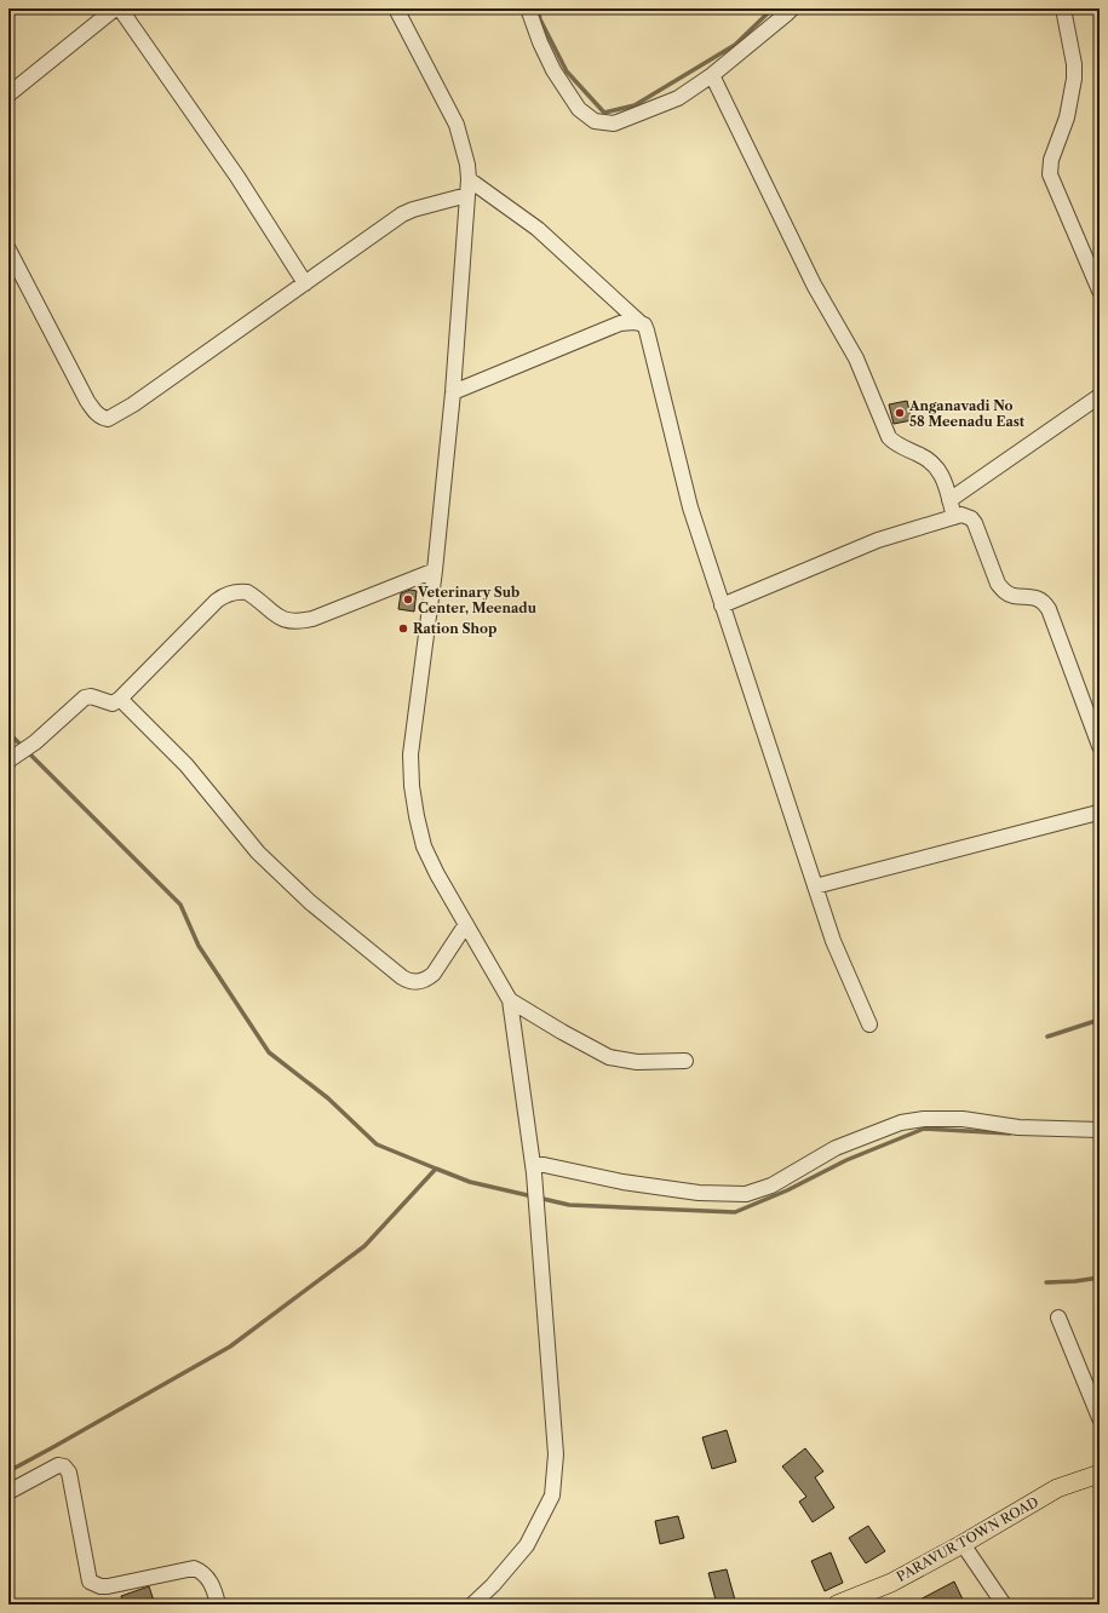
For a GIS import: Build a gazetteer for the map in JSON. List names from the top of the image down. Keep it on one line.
{"streets":{"main road":["PARAVUR TOWN ROAD"]},"places":["Anganavadi No 58 Meenadu East","Veterinary Sub Center, Meenadu","Ration Shop"]}
